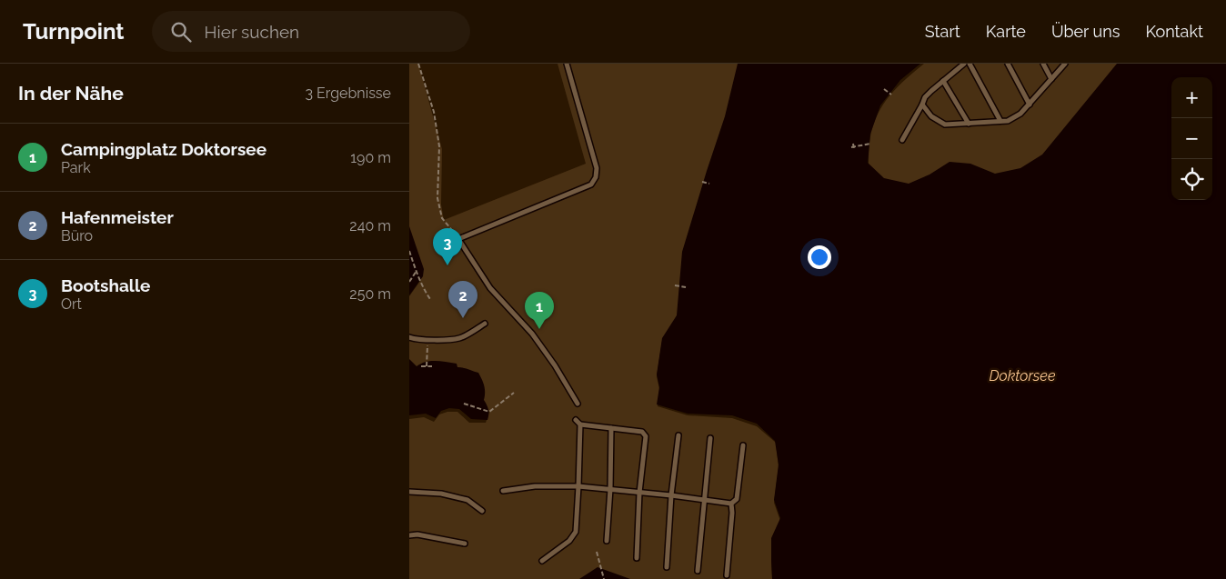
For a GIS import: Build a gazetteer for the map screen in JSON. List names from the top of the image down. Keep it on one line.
{"water":["Doktorsee"],"page":{"header":"Turnpoint","search":"Hier suchen","nav":["Start","Karte","Über uns","Kontakt"],"heading":["In der Nähe","3 Ergebnisse"],"map_buttons":["+","−"],"list":[{"mark":"1","name":"Campingplatz Doktorsee","note":"Park","value":"190 m"},{"mark":"2","name":"Hafenmeister","note":"Büro","value":"240 m"},{"mark":"3","name":"Bootshalle","note":"Ort","value":"250 m"}],"pins":["3","2","1"]}}
